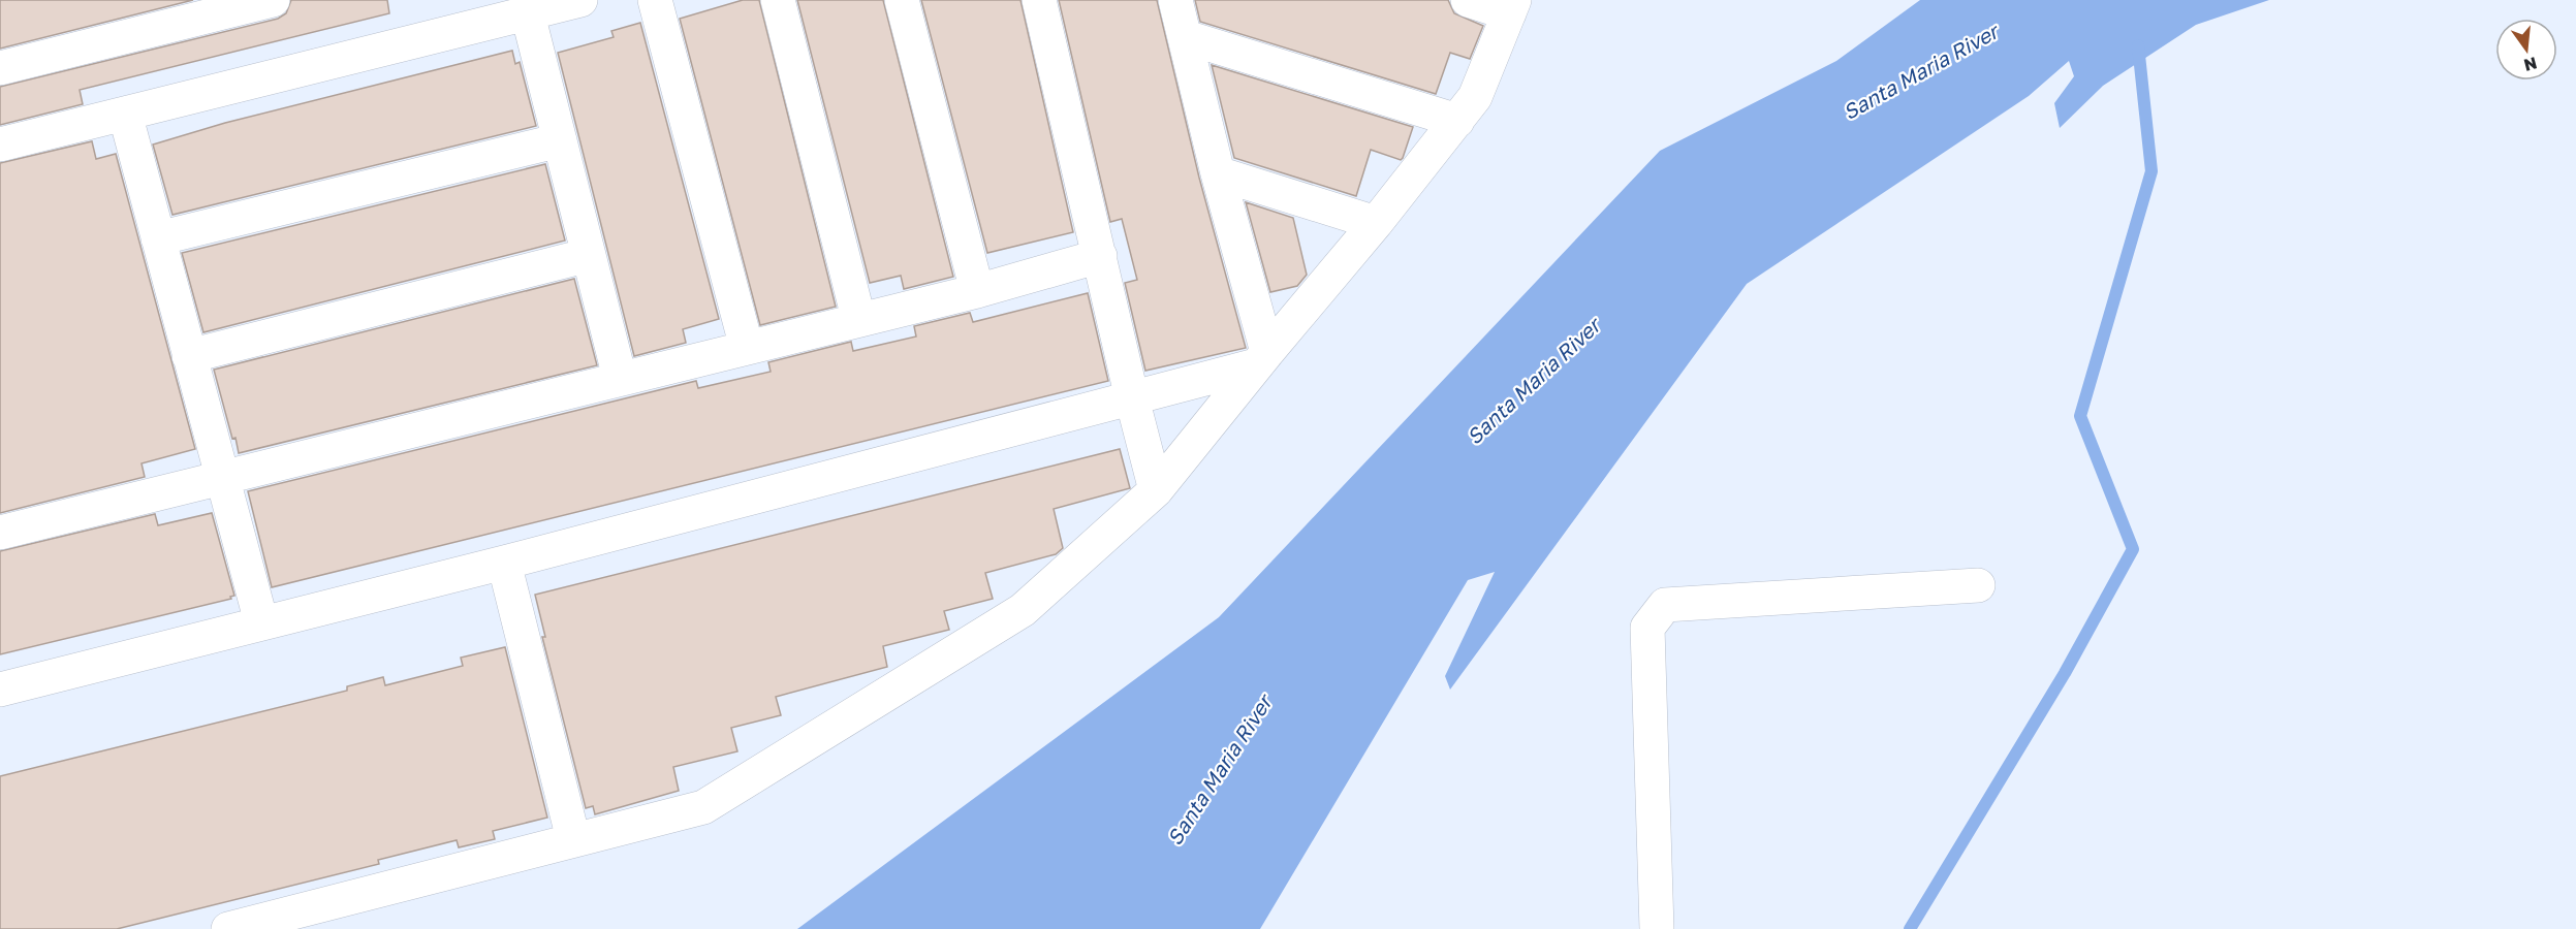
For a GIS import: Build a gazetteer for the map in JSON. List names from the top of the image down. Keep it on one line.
{"water":["Santa Maria River"],"north":"bottom"}
